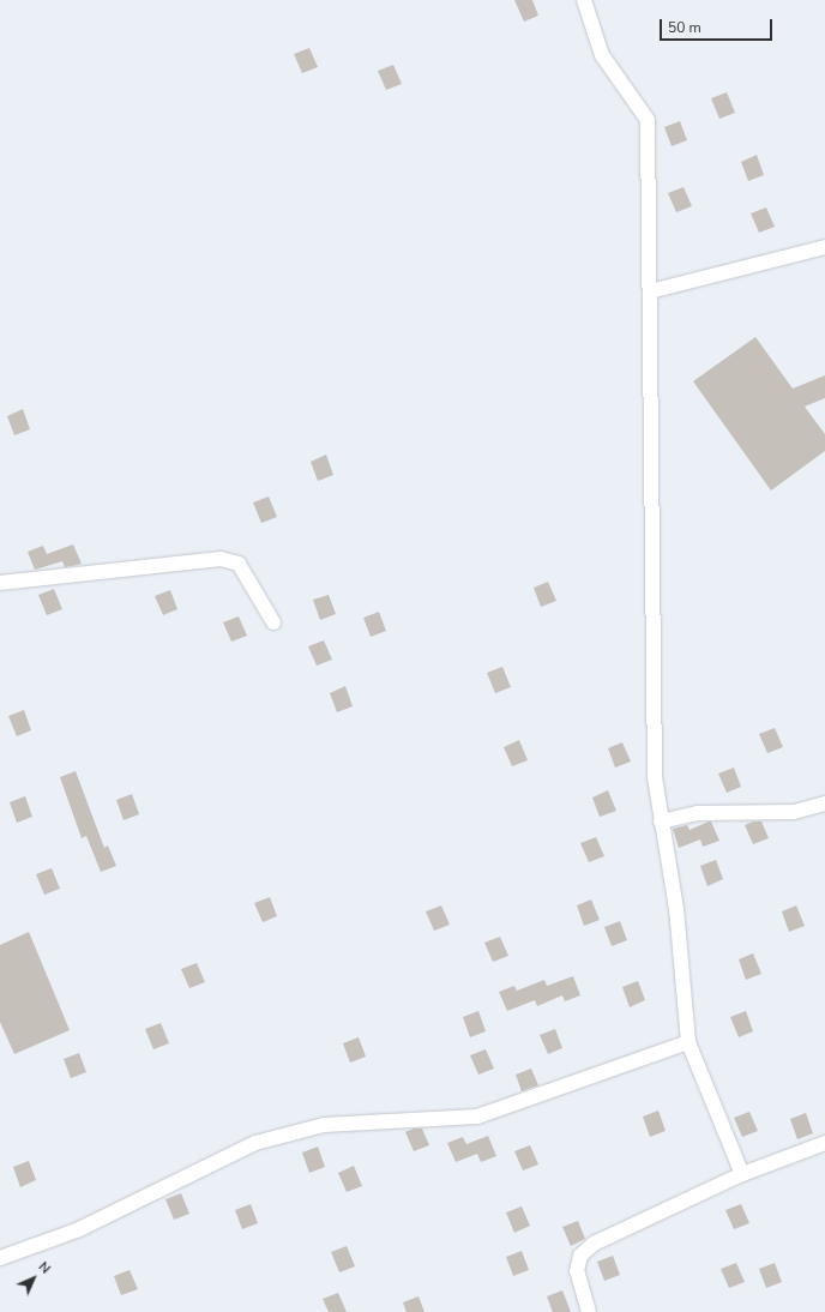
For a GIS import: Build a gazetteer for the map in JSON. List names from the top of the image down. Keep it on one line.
{"scale_bar":"50 m","north":"top right"}
